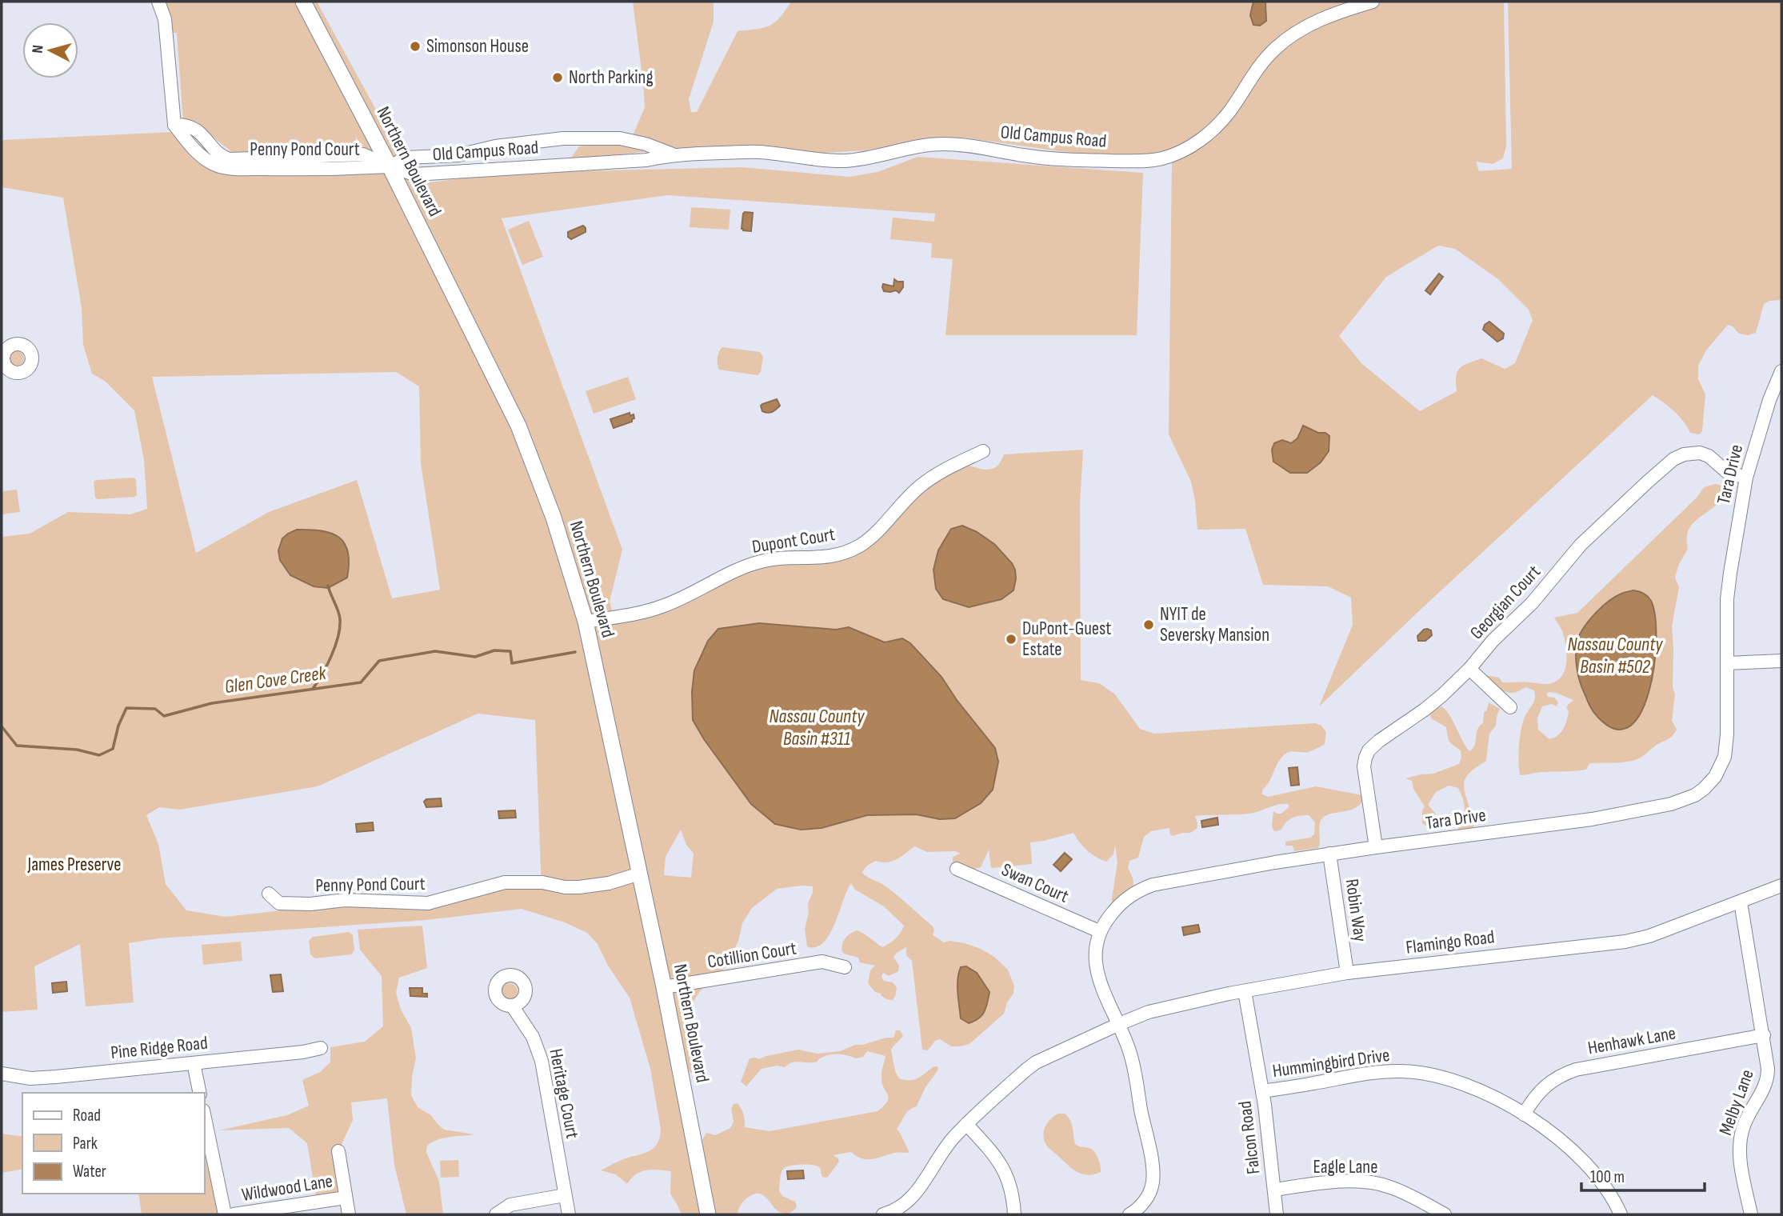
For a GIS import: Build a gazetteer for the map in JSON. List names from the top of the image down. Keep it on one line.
{"streets":{"main road":["Northern Boulevard"],"street":["Old Campus Road","Penny Pond Court","Tara Drive","Dupont Court","Georgian Court","Swan Court","Robin Way","Flamingo Road","Cotillion Court","Henhawk Lane","Pine Ridge Road","Hummingbird Drive","Heritage Court","Melby Lane","Falcon Road","Eagle Lane","Wildwood Lane"]},"crossings":[["Old Campus Road","Penny Pond Court"],["Old Campus Road","Northern Boulevard"],["Penny Pond Court","Northern Boulevard"],["Northern Boulevard","Dupont Court"],["Northern Boulevard","Cotillion Court"],["Tara Drive","Georgian Court"],["Tara Drive","Swan Court"],["Tara Drive","Robin Way"],["Tara Drive","Flamingo Road"],["Robin Way","Flamingo Road"],["Flamingo Road","Melby Lane"],["Flamingo Road","Falcon Road"],["Henhawk Lane","Hummingbird Drive"],["Henhawk Lane","Melby Lane"],["Hummingbird Drive","Falcon Road"],["Falcon Road","Eagle Lane"]],"water":["Nassau County Basin #502","Glen Cove Creek","Nassau County Basin #311"],"parks":["James Preserve"],"places":["Simonson House","North Parking","NYIT de Seversky Mansion","DuPont-Guest Estate"],"legend":["Road","Park","Water"],"scale_bar":"100 m","north":"left"}
